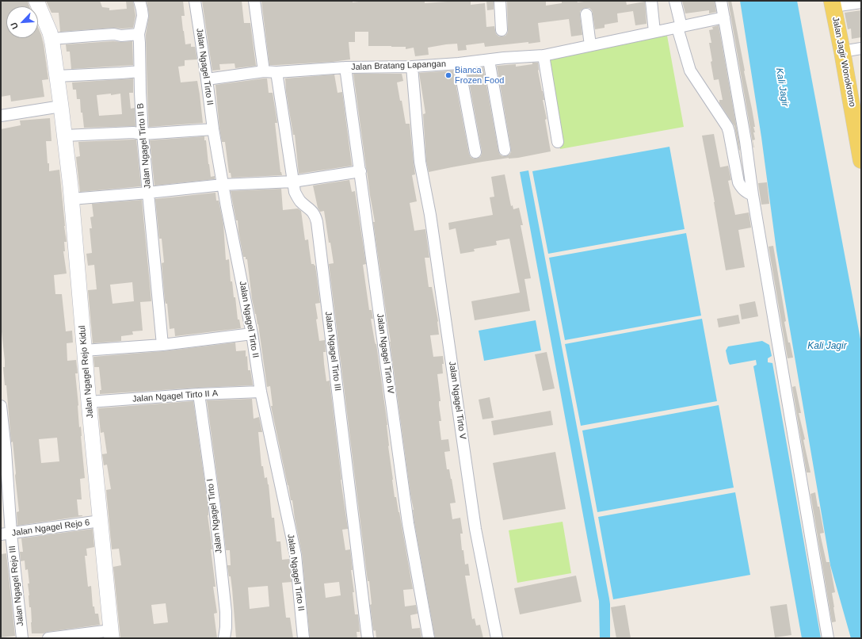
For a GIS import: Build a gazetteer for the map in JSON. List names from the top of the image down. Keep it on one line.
{"streets":{"main road":["Jalan Jagir Wonokromo","Jalan Ngagel Rejo Kidul"],"street":["Jalan Bratang Lapangan","Jalan Ngagel Tirto II","Jalan Ngagel Tirto II B","Jalan Ngagel Tirto III","Jalan Ngagel Tirto IV","Jalan Ngagel Tirto II A","Jalan Ngagel Tirto V","Jalan Ngagel Tirto I","Jalan Ngagel Rejo 6","Jalan Ngagel Rejo III"]},"crossings":[["Jalan Bratang Lapangan","Jalan Ngagel Tirto II"],["Jalan Bratang Lapangan","Jalan Ngagel Tirto III"],["Jalan Bratang Lapangan","Jalan Ngagel Tirto IV"],["Jalan Bratang Lapangan","Jalan Ngagel Tirto V"],["Jalan Ngagel Tirto II","Jalan Ngagel Tirto II A"],["Jalan Ngagel Rejo Kidul","Jalan Ngagel Tirto II A"],["Jalan Ngagel Rejo Kidul","Jalan Ngagel Rejo 6"],["Jalan Ngagel Tirto II A","Jalan Ngagel Tirto I"],["Jalan Ngagel Rejo 6","Jalan Ngagel Rejo III"]],"water":["Kali Jagir"],"places":["Bianca Frozen Food"],"north":"bottom left"}
